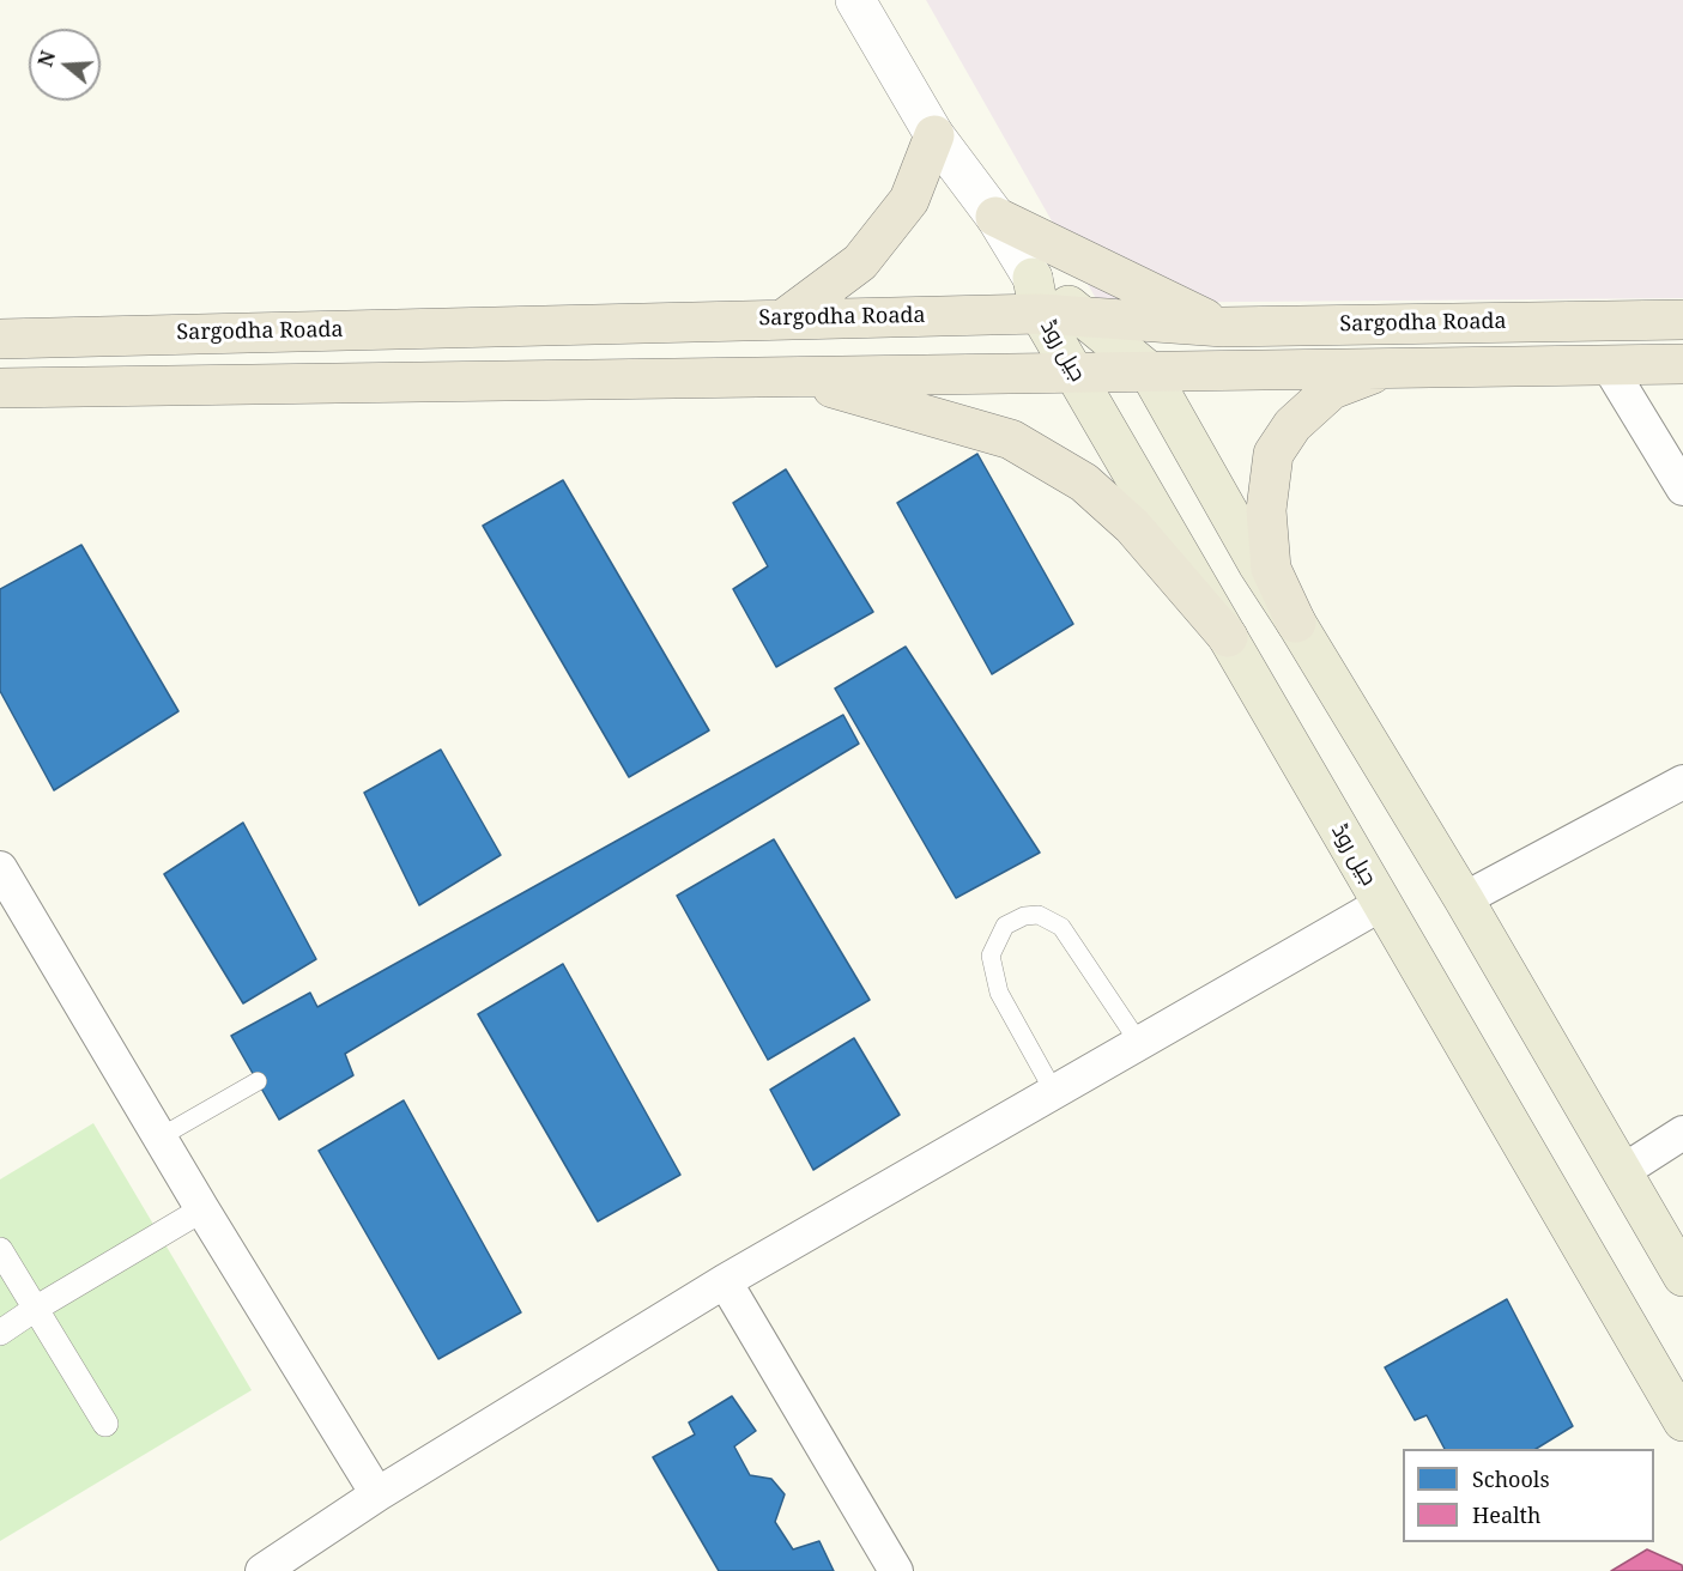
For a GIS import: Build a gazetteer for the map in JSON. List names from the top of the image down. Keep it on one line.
{"streets":{"highway":["Sargodha Roada"],"main road":["جیل روڈ"]},"crossings":[["Sargodha Roada","جیل روڈ"]],"legend":["Schools","Health"],"north":"left"}
